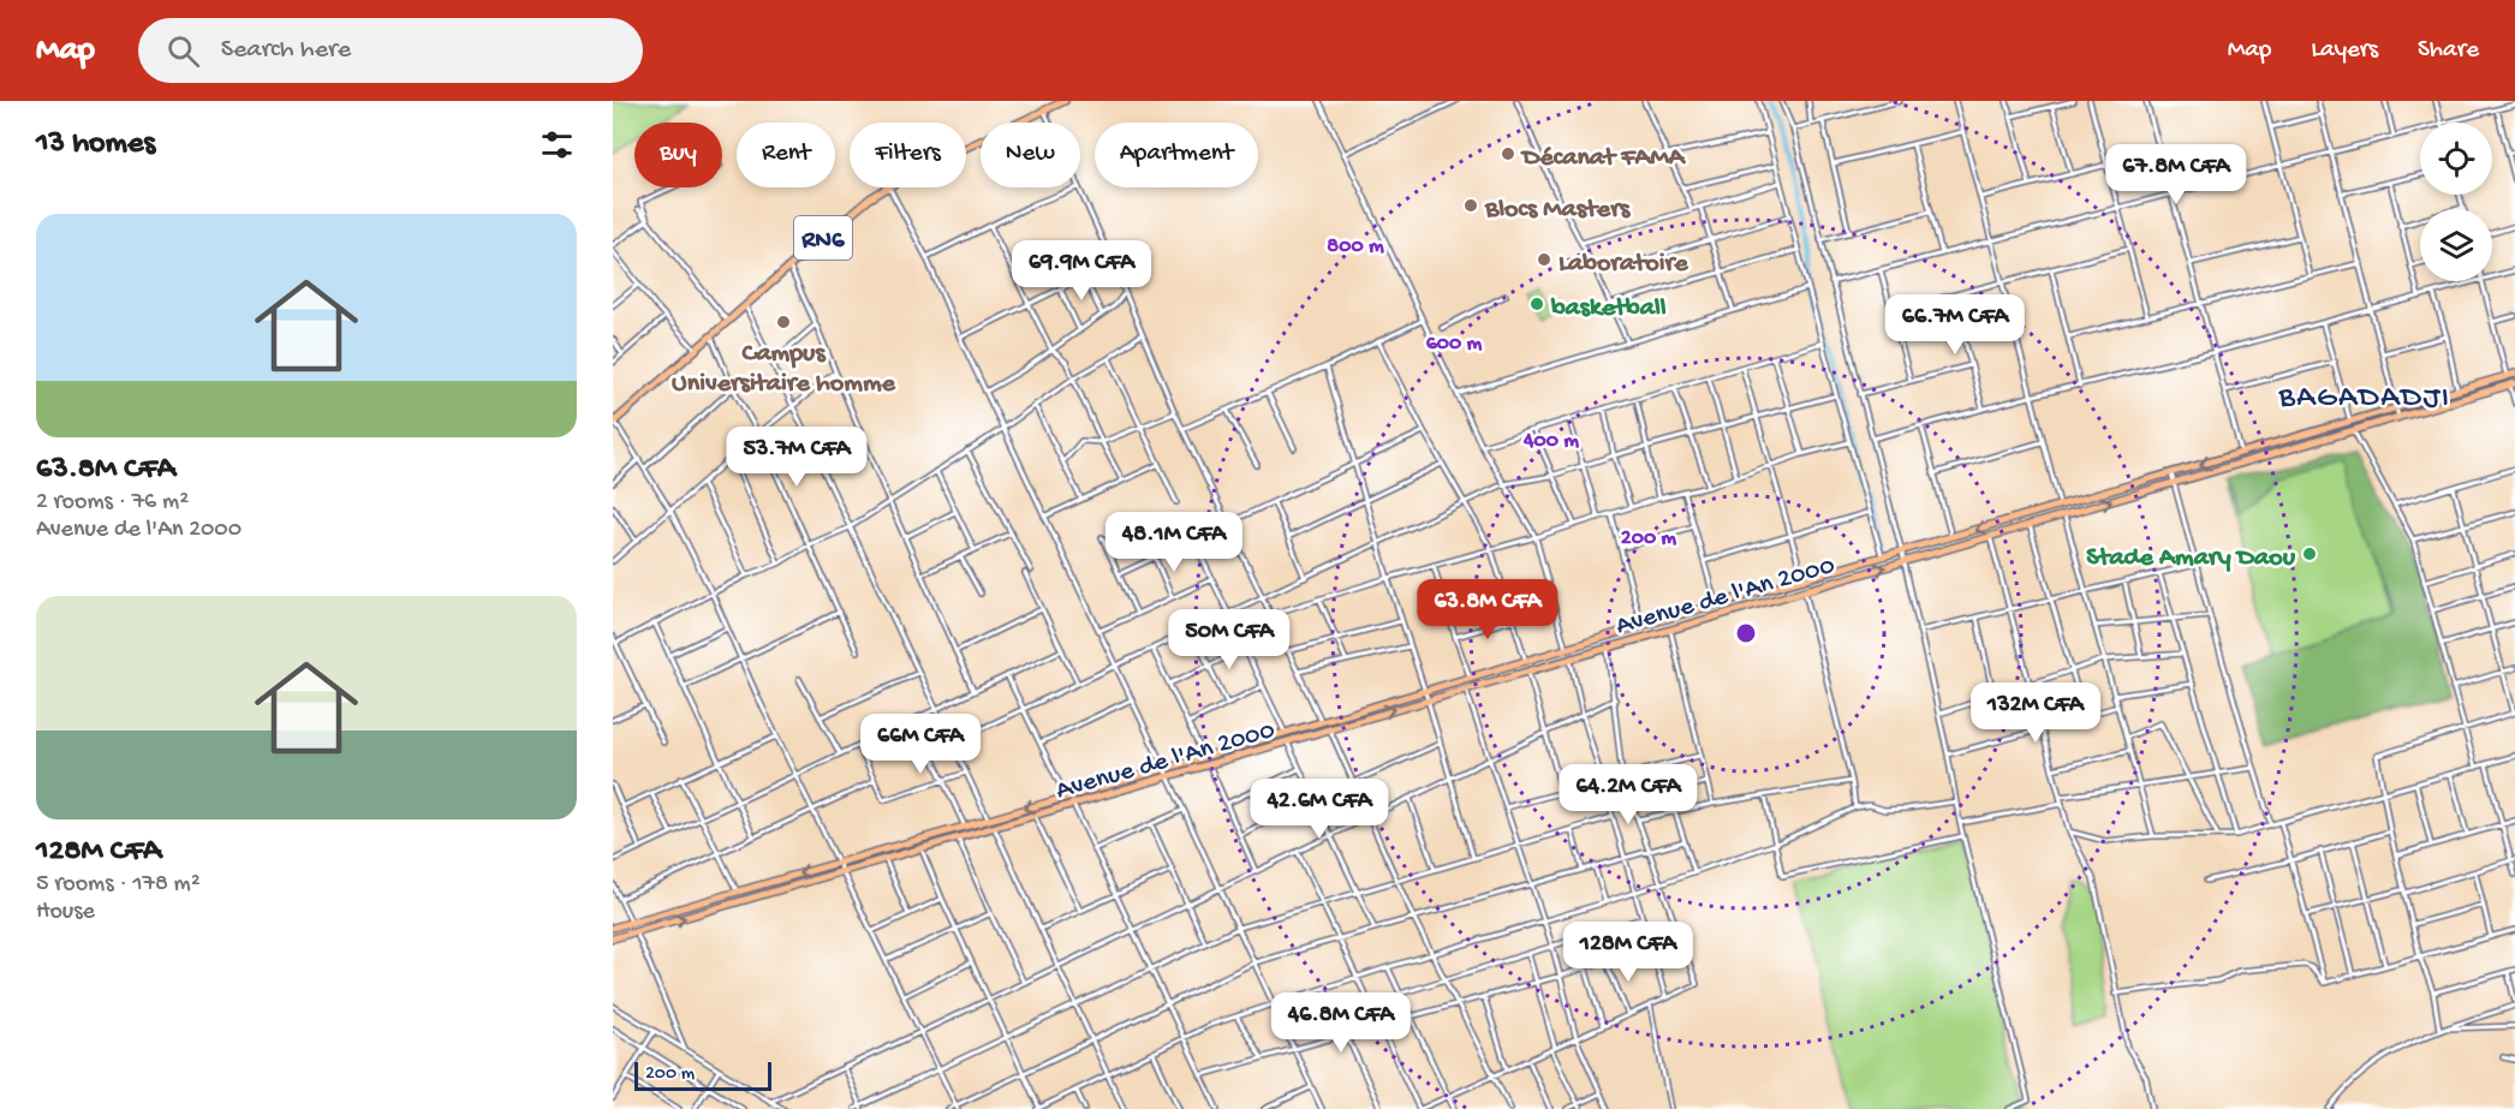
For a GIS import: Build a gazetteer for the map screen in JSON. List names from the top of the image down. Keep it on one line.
{"streets":{"main road":["RN6","Avenue de l'An 2000"]},"districts":["BAGADADJI"],"places":["Décanat FAMA","Blocs Masters","Laboratoire","basketball","Campus Universitaire homme","Stade Amary Daou"],"scale_bar":"200 m","page":{"header":"Map","search":"Search here","nav":["Map","Layers","Share"],"heading":"13 homes","chip":["Buy","Rent","Filters","New","Apartment"],"price":["67.8M CFA","69.9M CFA","66.7M CFA","53.7M CFA","48.1M CFA","63.8M CFA","50M CFA","132M CFA","66M CFA","64.2M CFA","42.6M CFA","128M CFA","46.8M CFA"],"list":[{"name":"63.8M CFA","note":"2 rooms · 76 m² · Avenue de l'An 2000"},{"name":"128M CFA","note":"5 rooms · 178 m² · House"}],"scale":"200 m"},"rings":["800 m","600 m","400 m","200 m"]}
